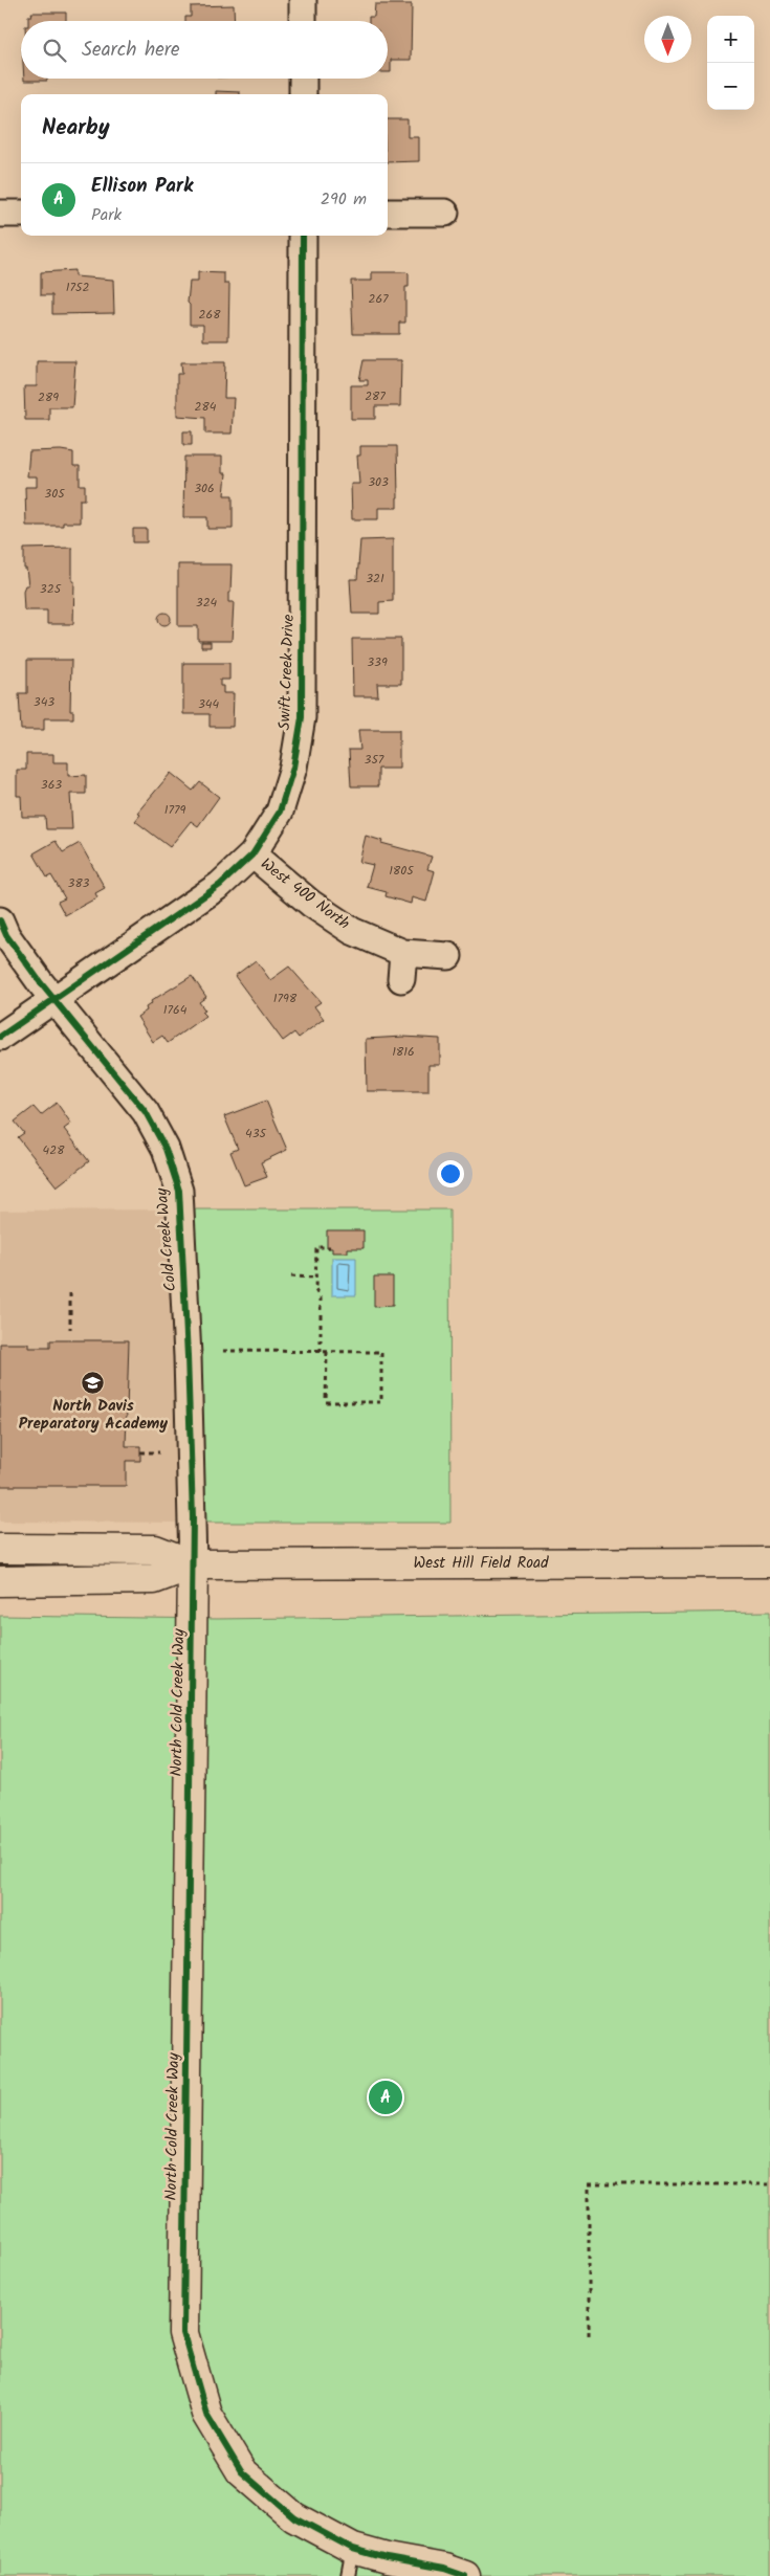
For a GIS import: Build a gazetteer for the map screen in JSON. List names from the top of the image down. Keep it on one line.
{"streets":{"street":["Swift Creek Drive","West 400 North","Cold Creek Way","West Hill Field Road","North Cold Creek Way"]},"crossings":[["Swift Creek Drive","West 400 North"],["Swift Creek Drive","Cold Creek Way"],["Cold Creek Way","North Cold Creek Way"],["West Hill Field Road","North Cold Creek Way"]],"places":{"school or university":["North Davis Preparatory Academy"]},"house_numbers":["1752","267","268","287","289","284","303","306","305","321","325","324","339","343","344","357","363","1779","1805","383","1798","1764","1816","435","428"],"north":"bottom","page":{"map_buttons":["+","−"],"search":"Search here","heading":"Nearby","list":[{"mark":"A","name":"Ellison Park","note":"Park","value":"290 m"}],"pins":"A"}}
